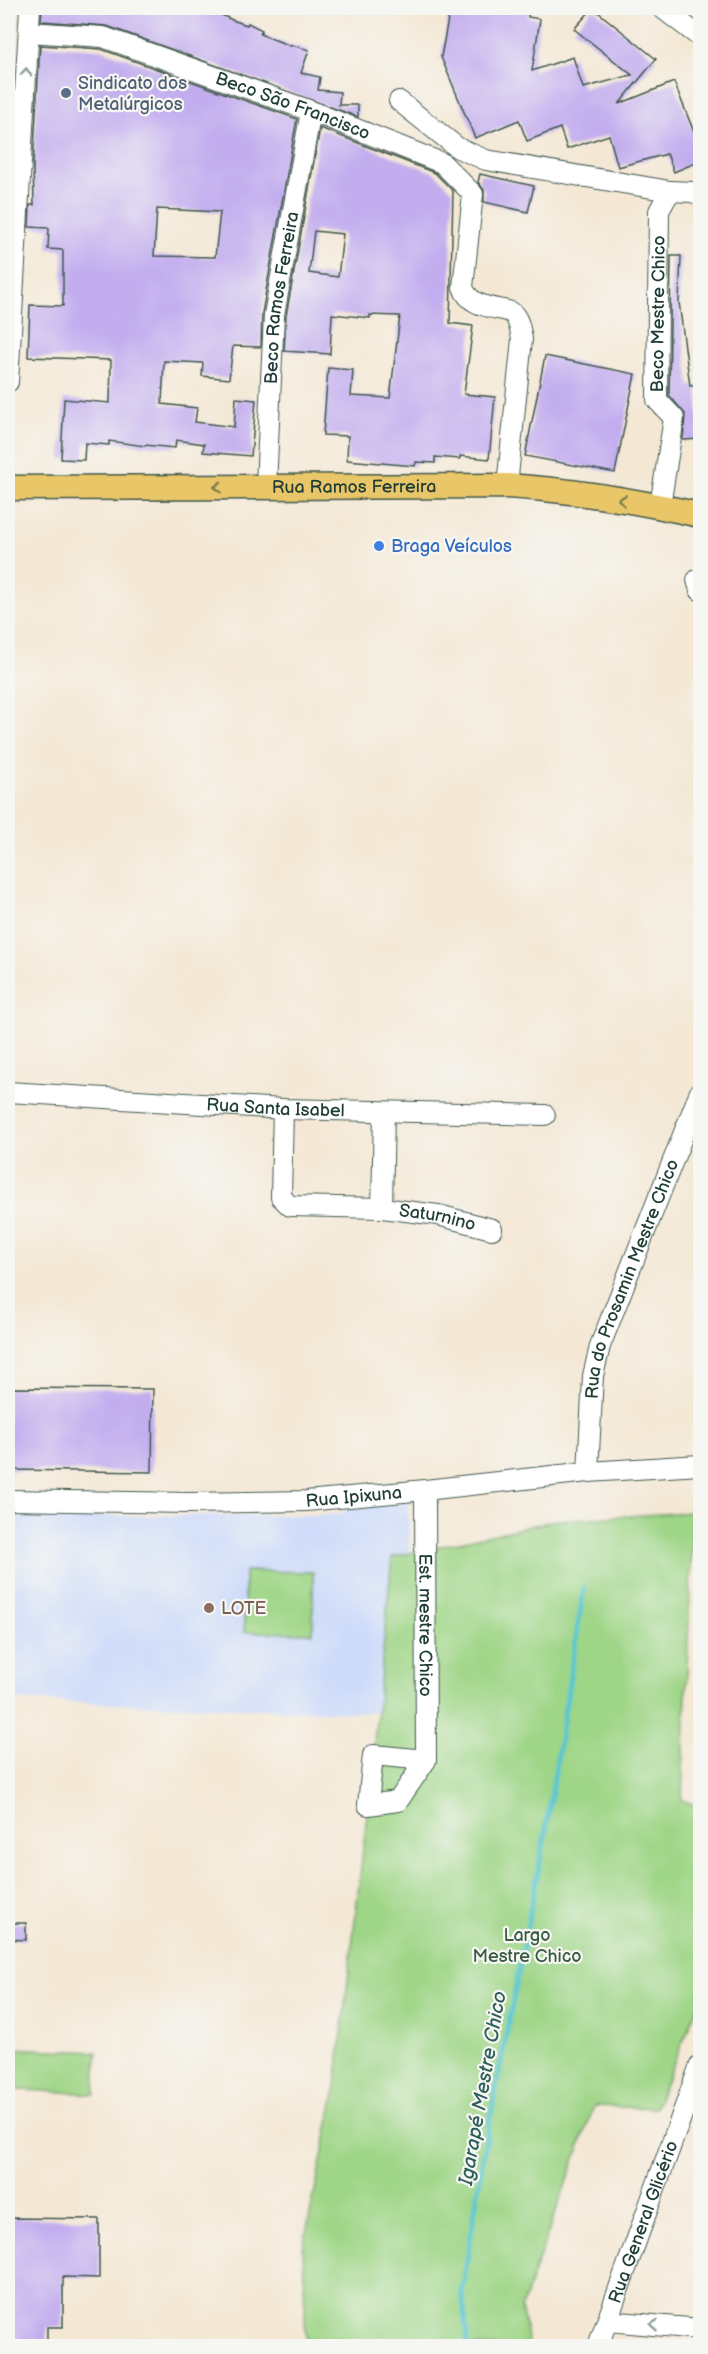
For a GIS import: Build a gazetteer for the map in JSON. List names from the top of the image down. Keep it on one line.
{"streets":{"main road":["Rua Ramos Ferreira"],"street":["Beco São Francisco","Beco Ramos Ferreira","Beco Mestre Chico","Rua Santa Isabel","Saturnino","Rua do Prosamin Mestre Chico","Rua Ipixuna","Est. mestre Chico","Rua General Glicério"]},"crossings":[["Beco São Francisco","Beco Ramos Ferreira"],["Beco São Francisco","Rua Ramos Ferreira"],["Beco Ramos Ferreira","Rua Ramos Ferreira"],["Beco Mestre Chico","Rua Ramos Ferreira"],["Rua Santa Isabel","Saturnino"],["Rua do Prosamin Mestre Chico","Rua Ipixuna"],["Rua Ipixuna","Est. mestre Chico"]],"one_way":["Rua Ramos Ferreira"],"water":["Igarapé Mestre Chico"],"parks":["Largo Mestre Chico"],"places":["Sindicato dos Metalúrgicos","Braga Veículos","LOTE"]}
